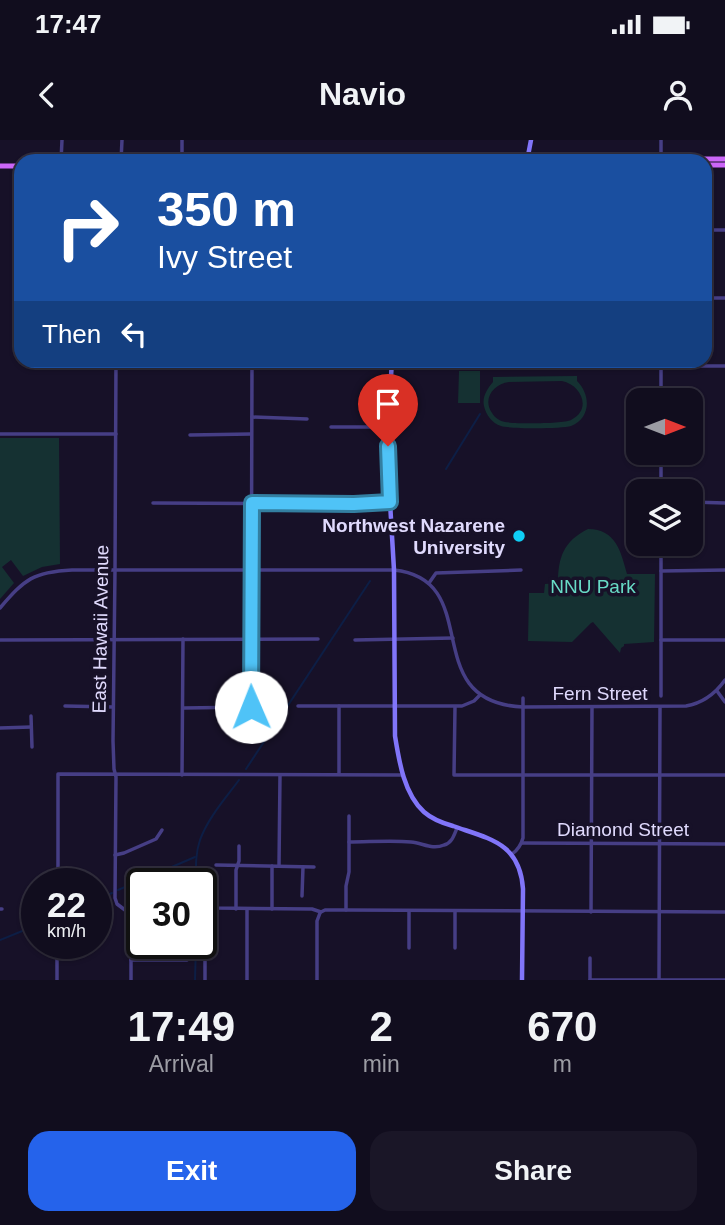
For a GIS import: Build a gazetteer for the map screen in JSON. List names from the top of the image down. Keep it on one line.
{"streets":{"street":["East Hawaii Avenue","Fern Street","Diamond Street"]},"parks":["NNU Park"],"places":["Northwest Nazarene University"],"north":"right","page":{"status":"17:47","header":"Navio","turn":["350 m","Ivy Street"],"then":"Then","speed":"22 km/h","limit":"30","eta":["17:49","Arrival","2","min","670","m"],"buttons":["Exit","Share"]}}
